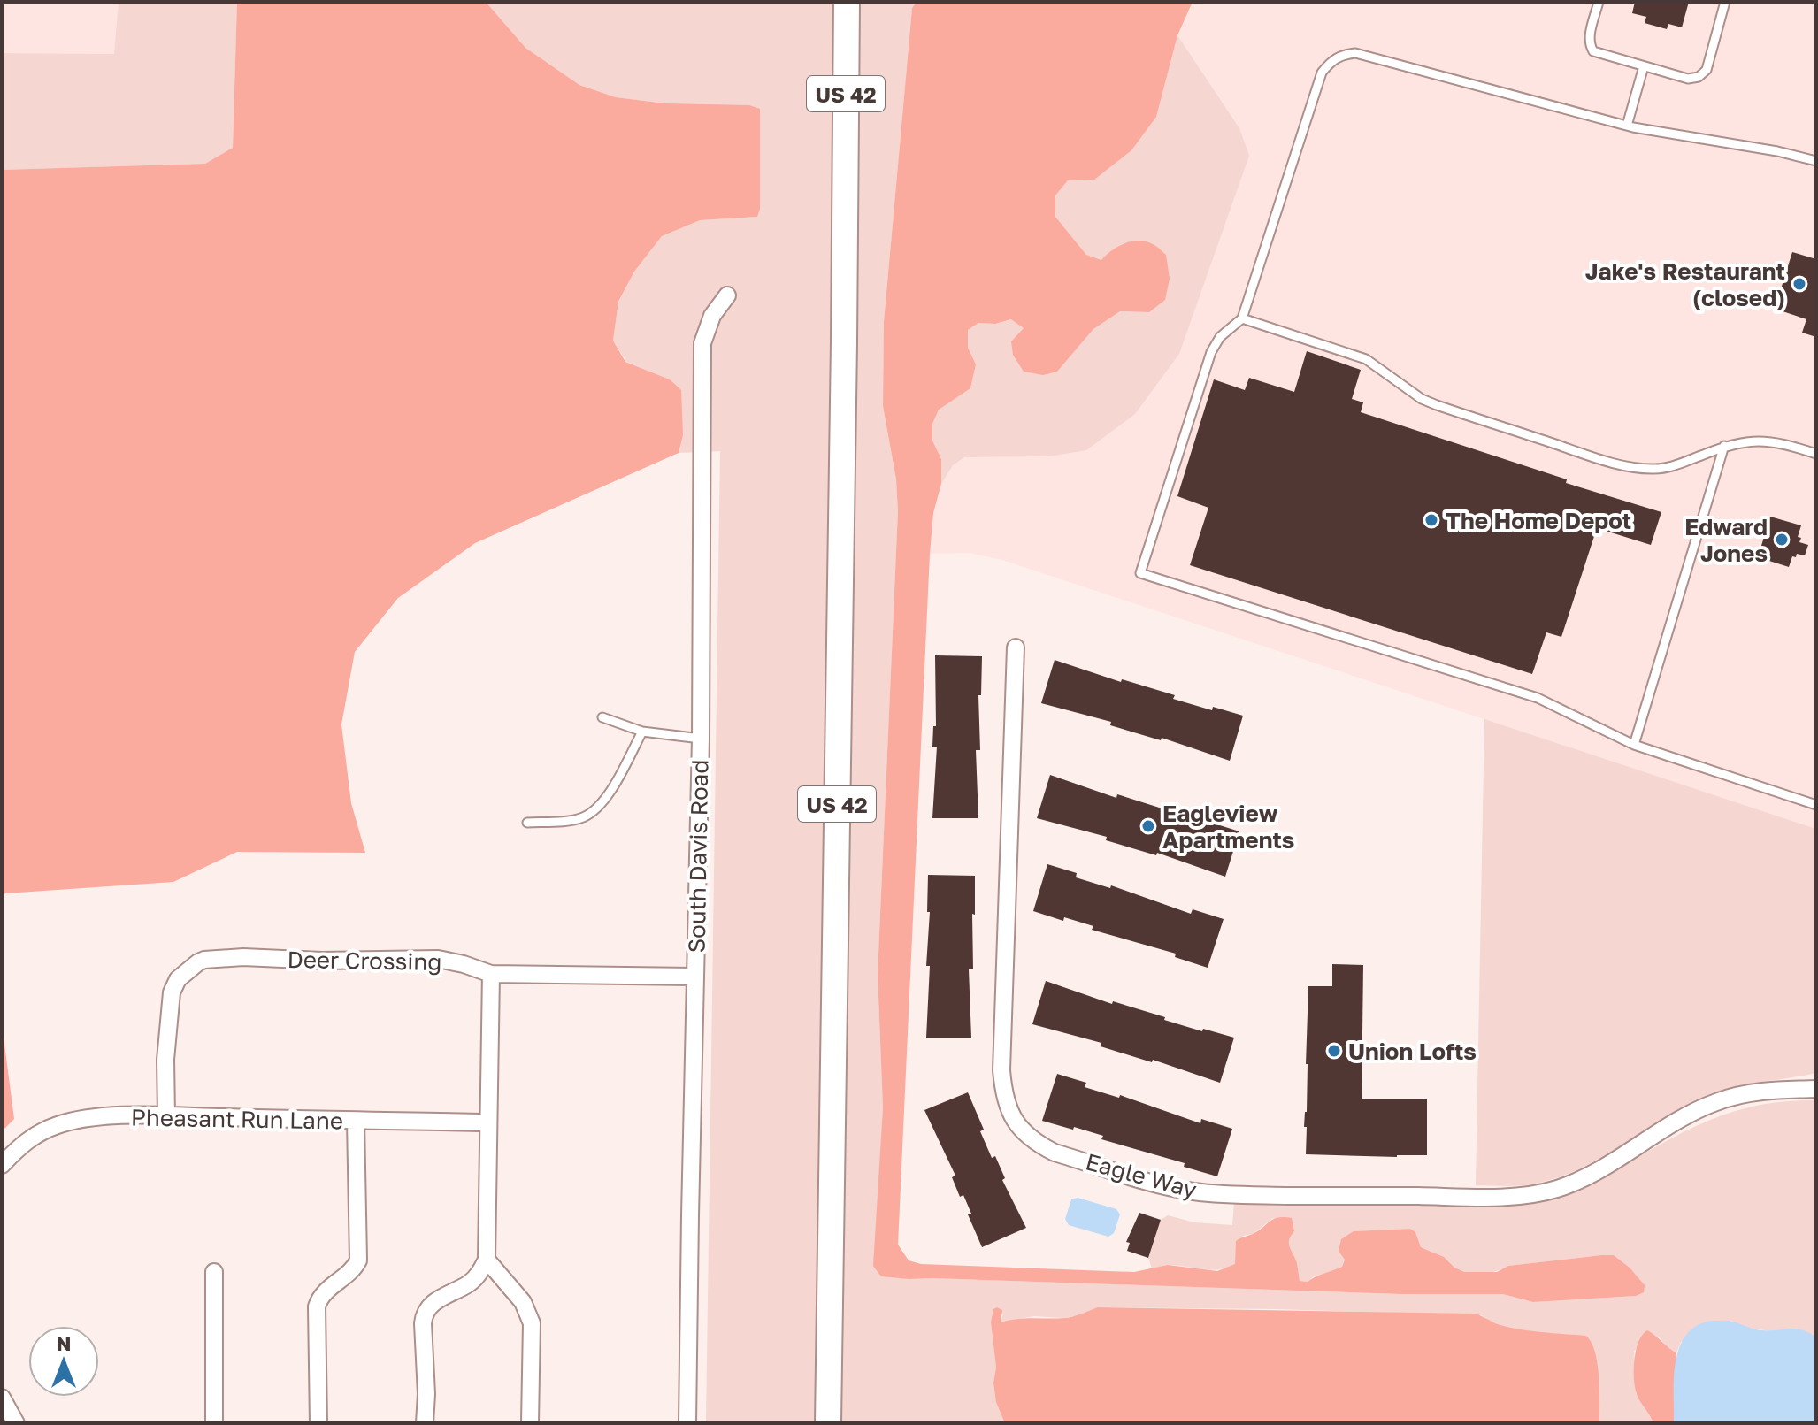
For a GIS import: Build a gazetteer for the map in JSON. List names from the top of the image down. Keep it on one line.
{"streets":{"main road":["US 42"],"street":["South Davis Road","Deer Crossing","Pheasant Run Lane","Eagle Way"]},"crossings":[["South Davis Road","Deer Crossing"],["Deer Crossing","Pheasant Run Lane"]],"places":["Jake's Restaurant (closed)","The Home Depot","Edward Jones","Eagleview Apartments","Union Lofts"],"north":"top"}
